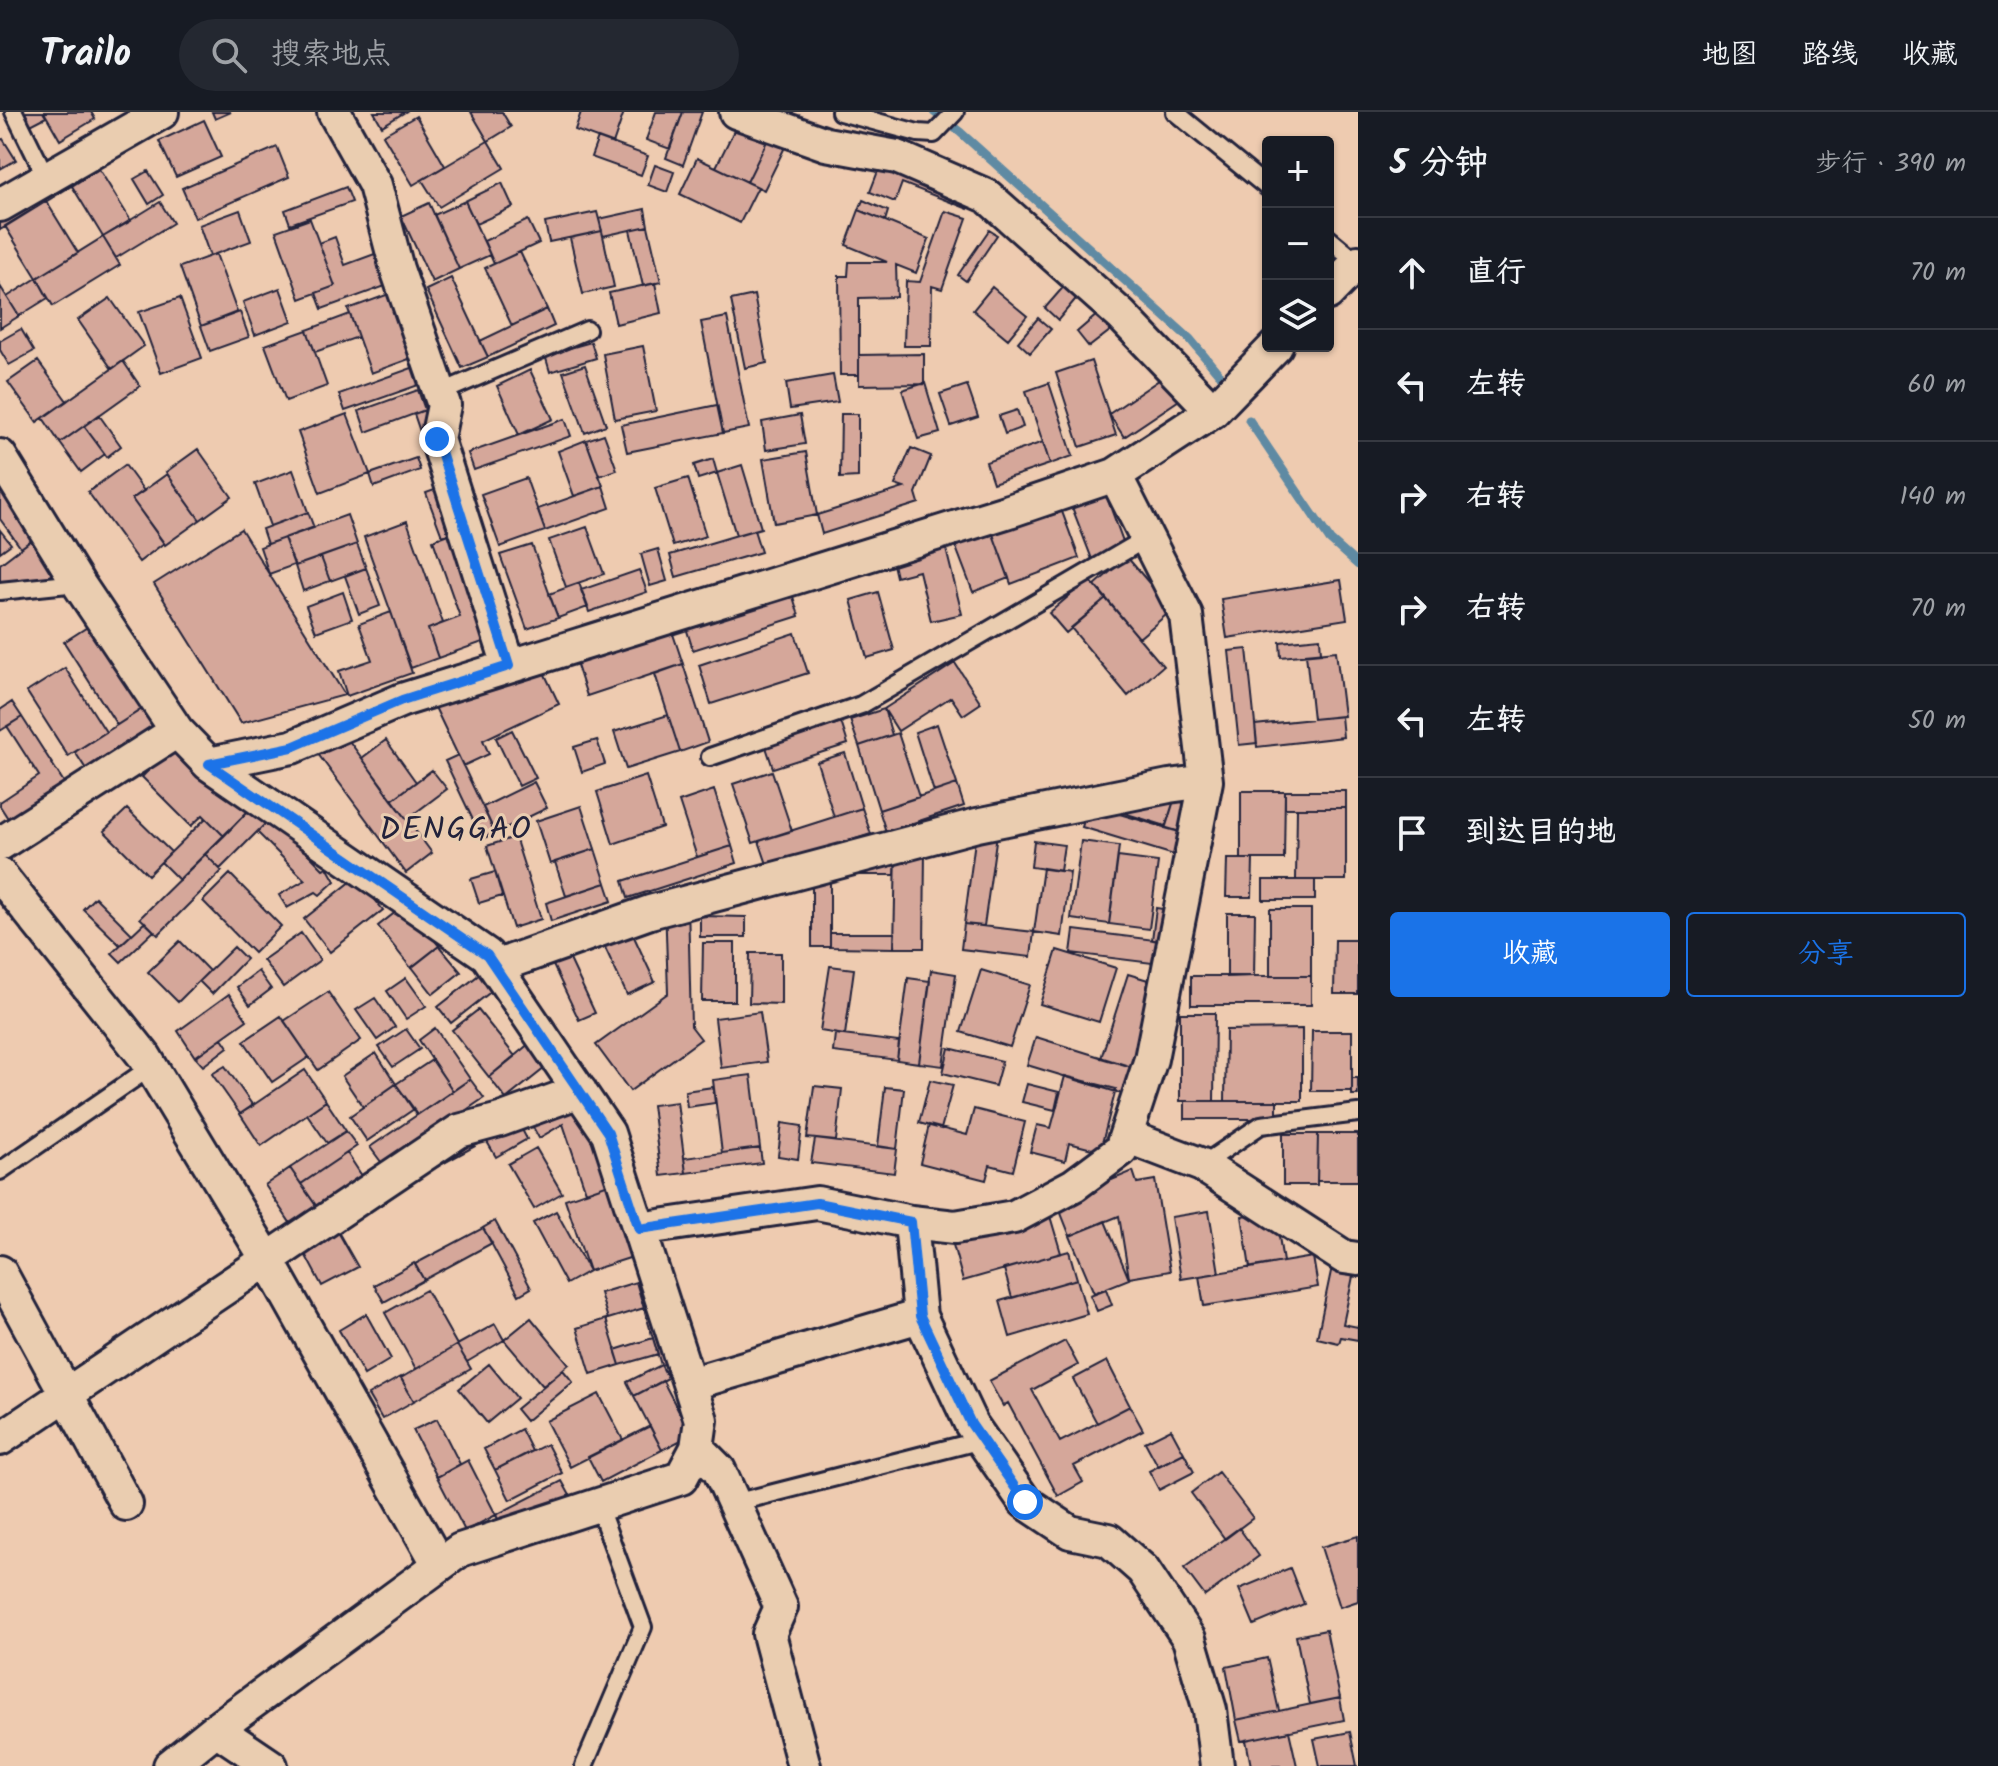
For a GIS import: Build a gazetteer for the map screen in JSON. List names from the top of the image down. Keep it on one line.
{"districts":["DENGGAO"],"page":{"header":"Trailo","search":"搜索地点","nav":["地图","路线","收藏"],"heading":["5 分钟","步行 · 390 m"],"map_buttons":["+","−"],"list":[["直行","70 m"],["左转","60 m"],["右转","140 m"],["右转","70 m"],["左转","50 m"],"到达目的地"],"buttons":["收藏","分享"]}}
